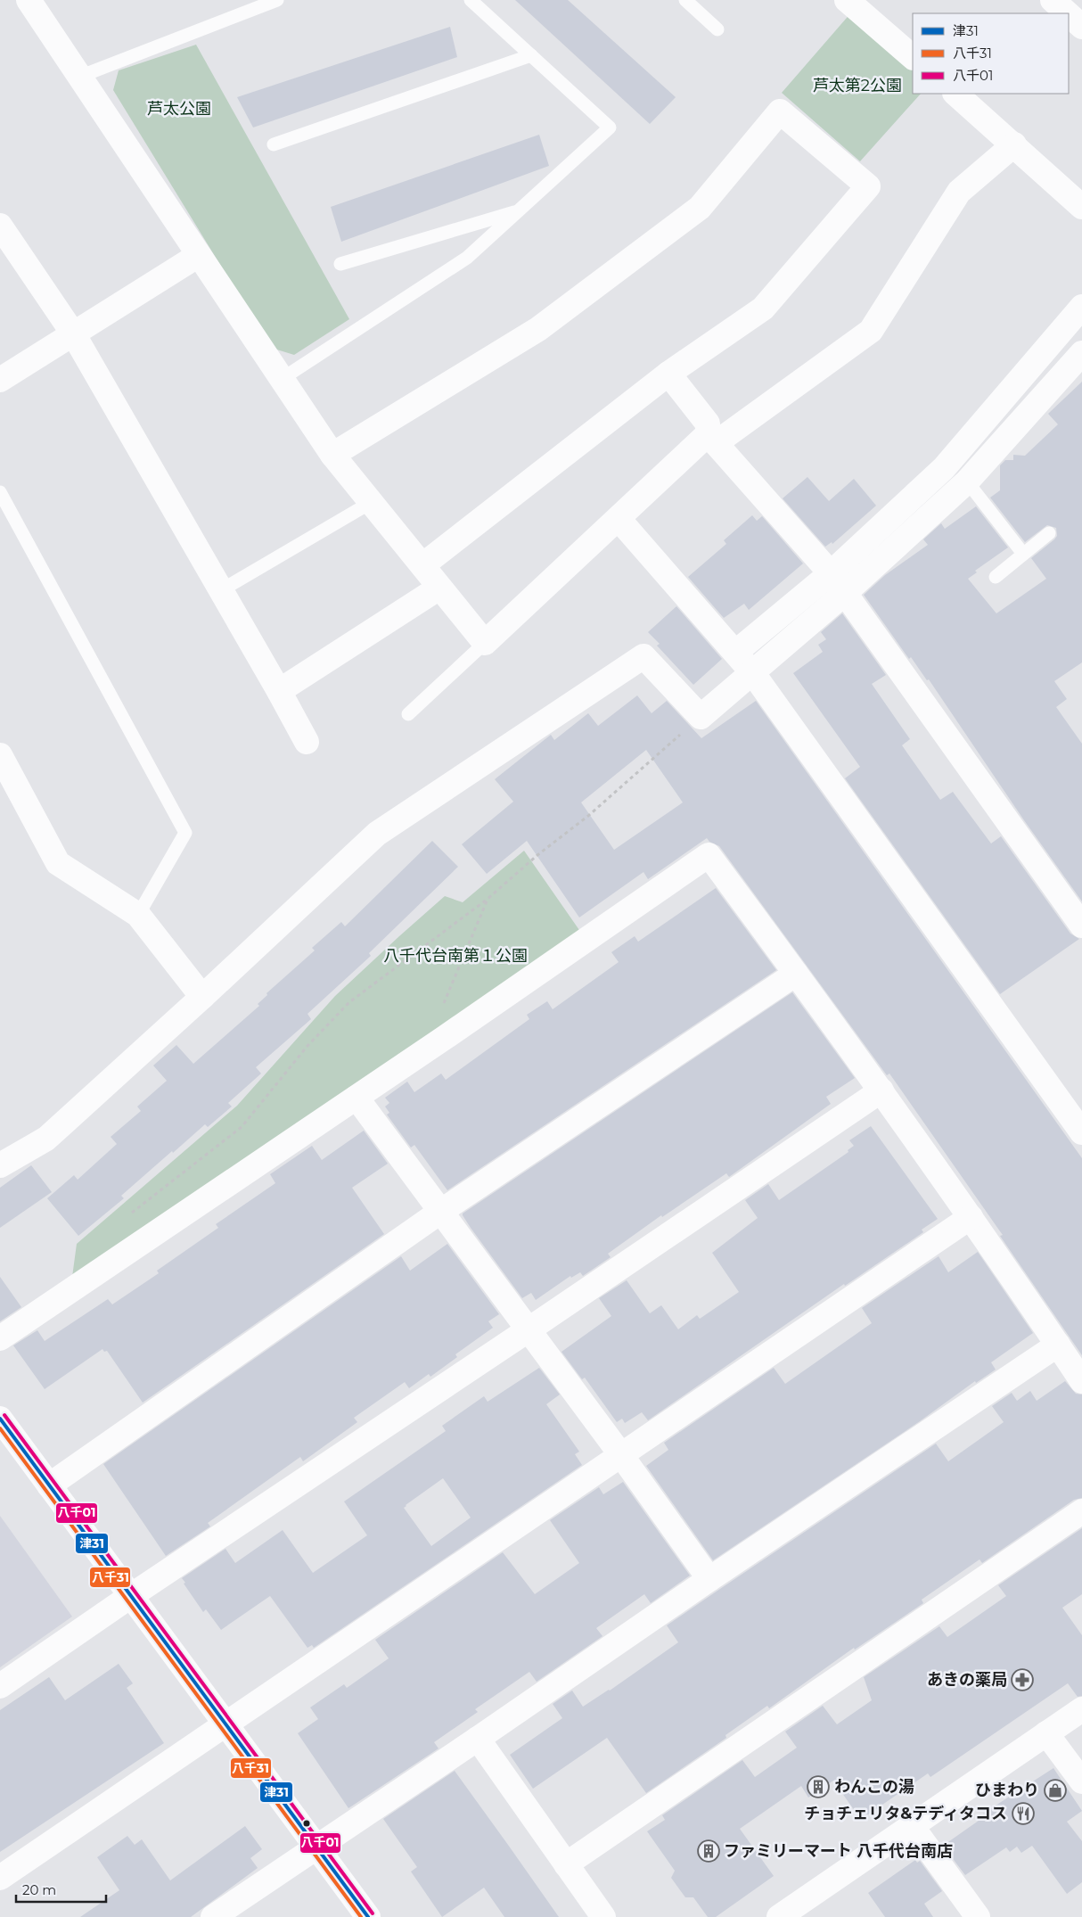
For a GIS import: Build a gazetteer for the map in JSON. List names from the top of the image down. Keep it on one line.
{"parks":["芦太第2公園","芦太公園","八千代台南第１公園"],"places":{"pharmacy":["あきの薬局"],"building":["わんこの湯","ファミリーマート 八千代台南店"],"shop":["ひまわり"],"restaurant":["チョチェリタ&テディタコス"]},"lines":["transit line 八千01","transit line 津31","transit line 八千31"],"legend":["津31","八千31","八千01"],"scale_bar":"20 m"}
